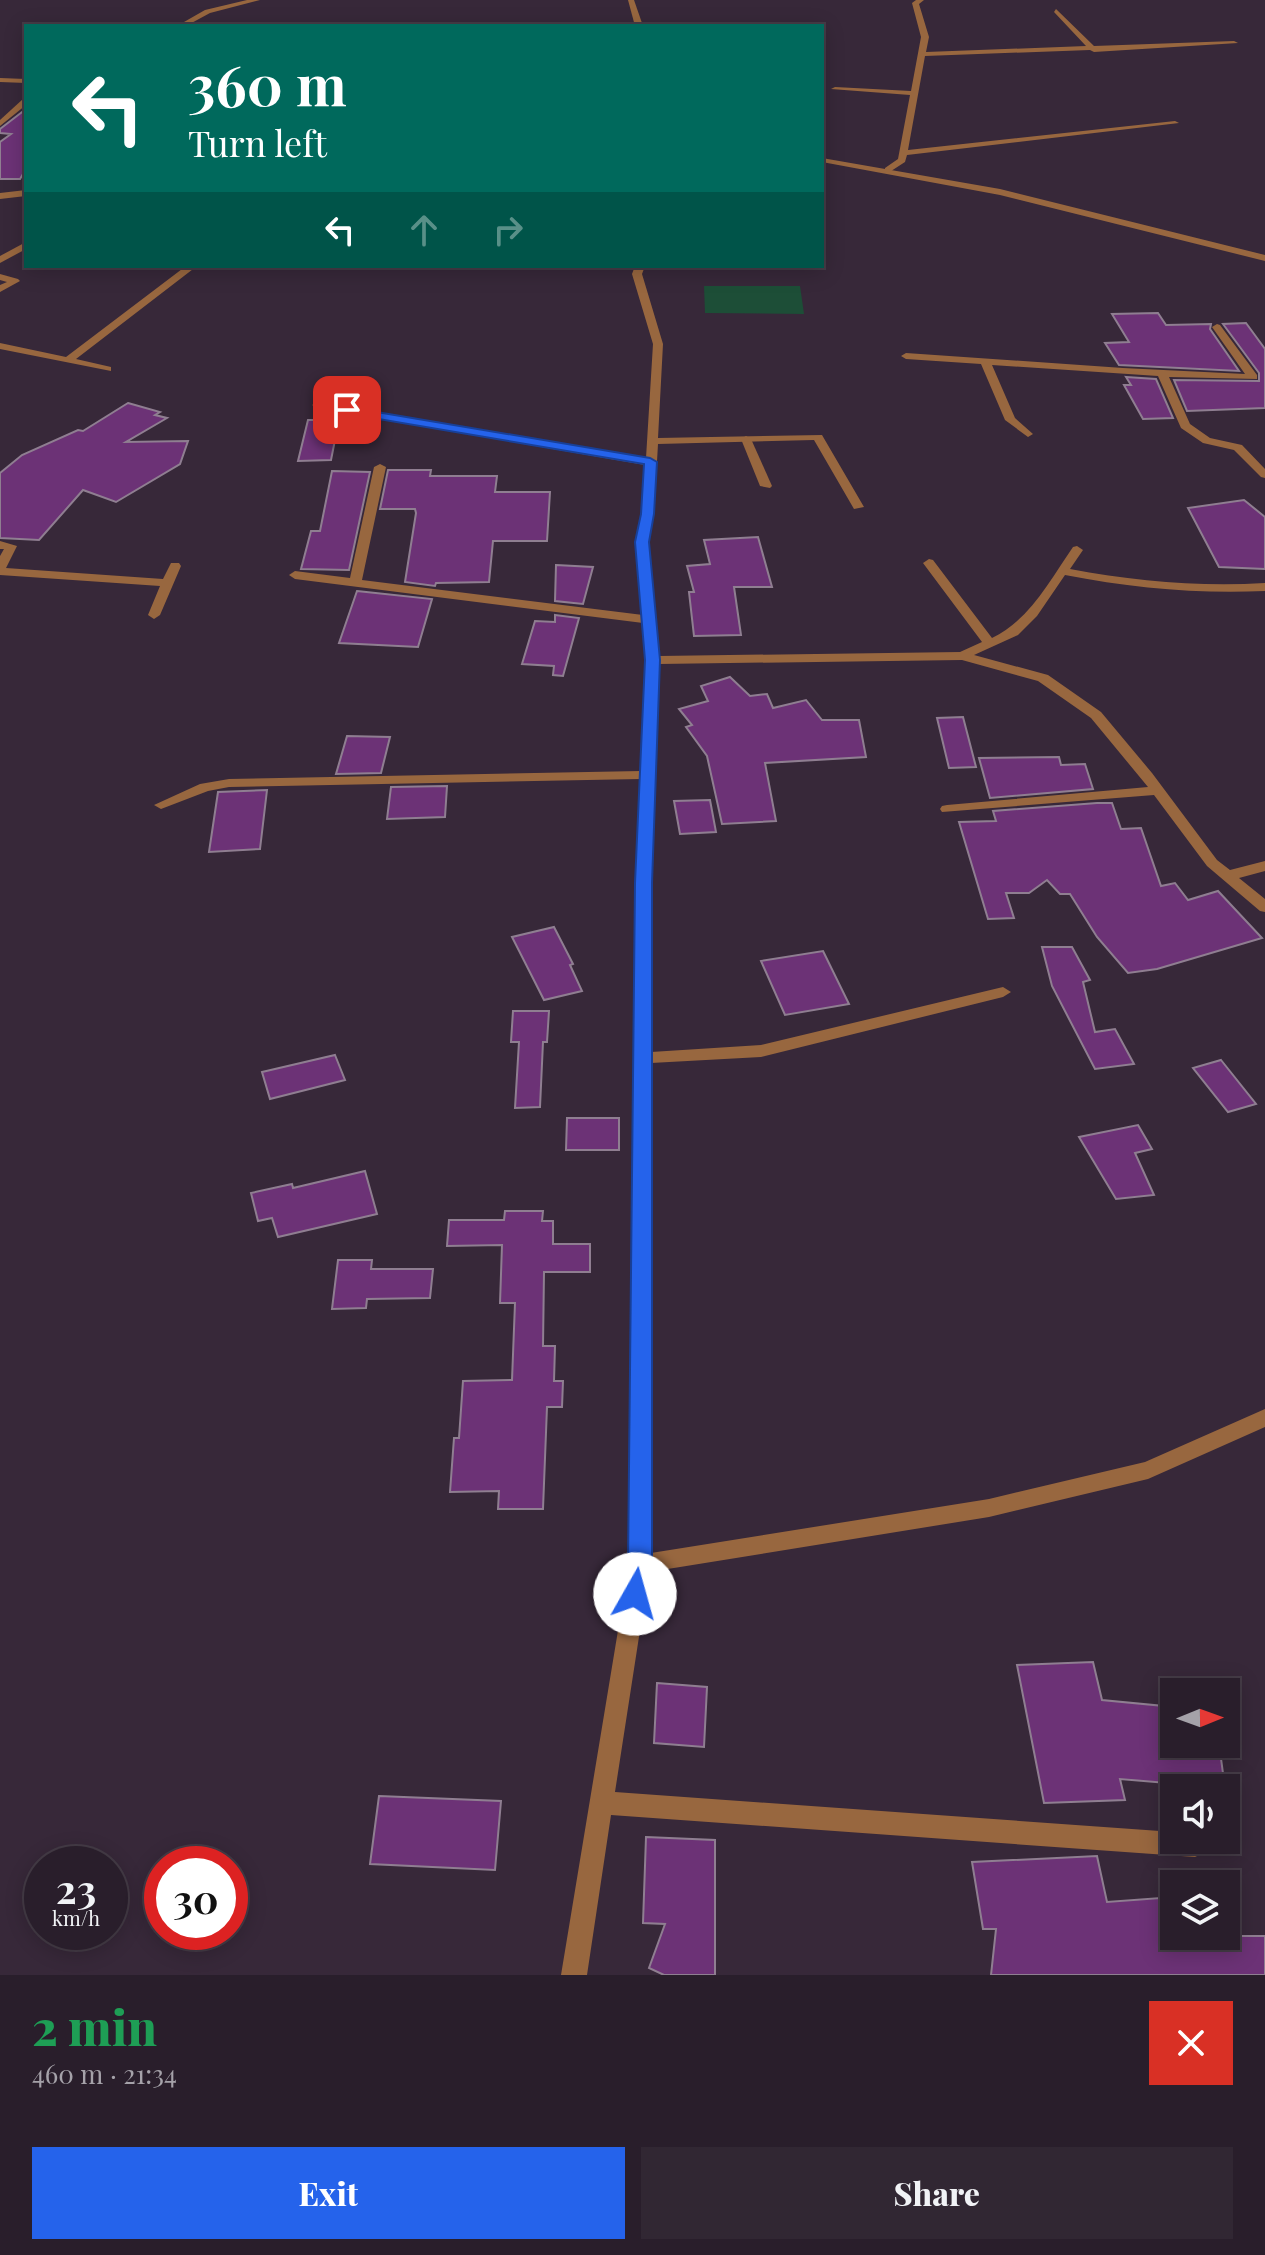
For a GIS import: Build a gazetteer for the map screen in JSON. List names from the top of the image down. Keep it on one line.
{"north":"right","page":{"turn":["360 m","Turn left"],"speed":"23 km/h","limit":"30","heading":["2 min","460 m · 21:34"],"buttons":["Exit","Share"]}}
